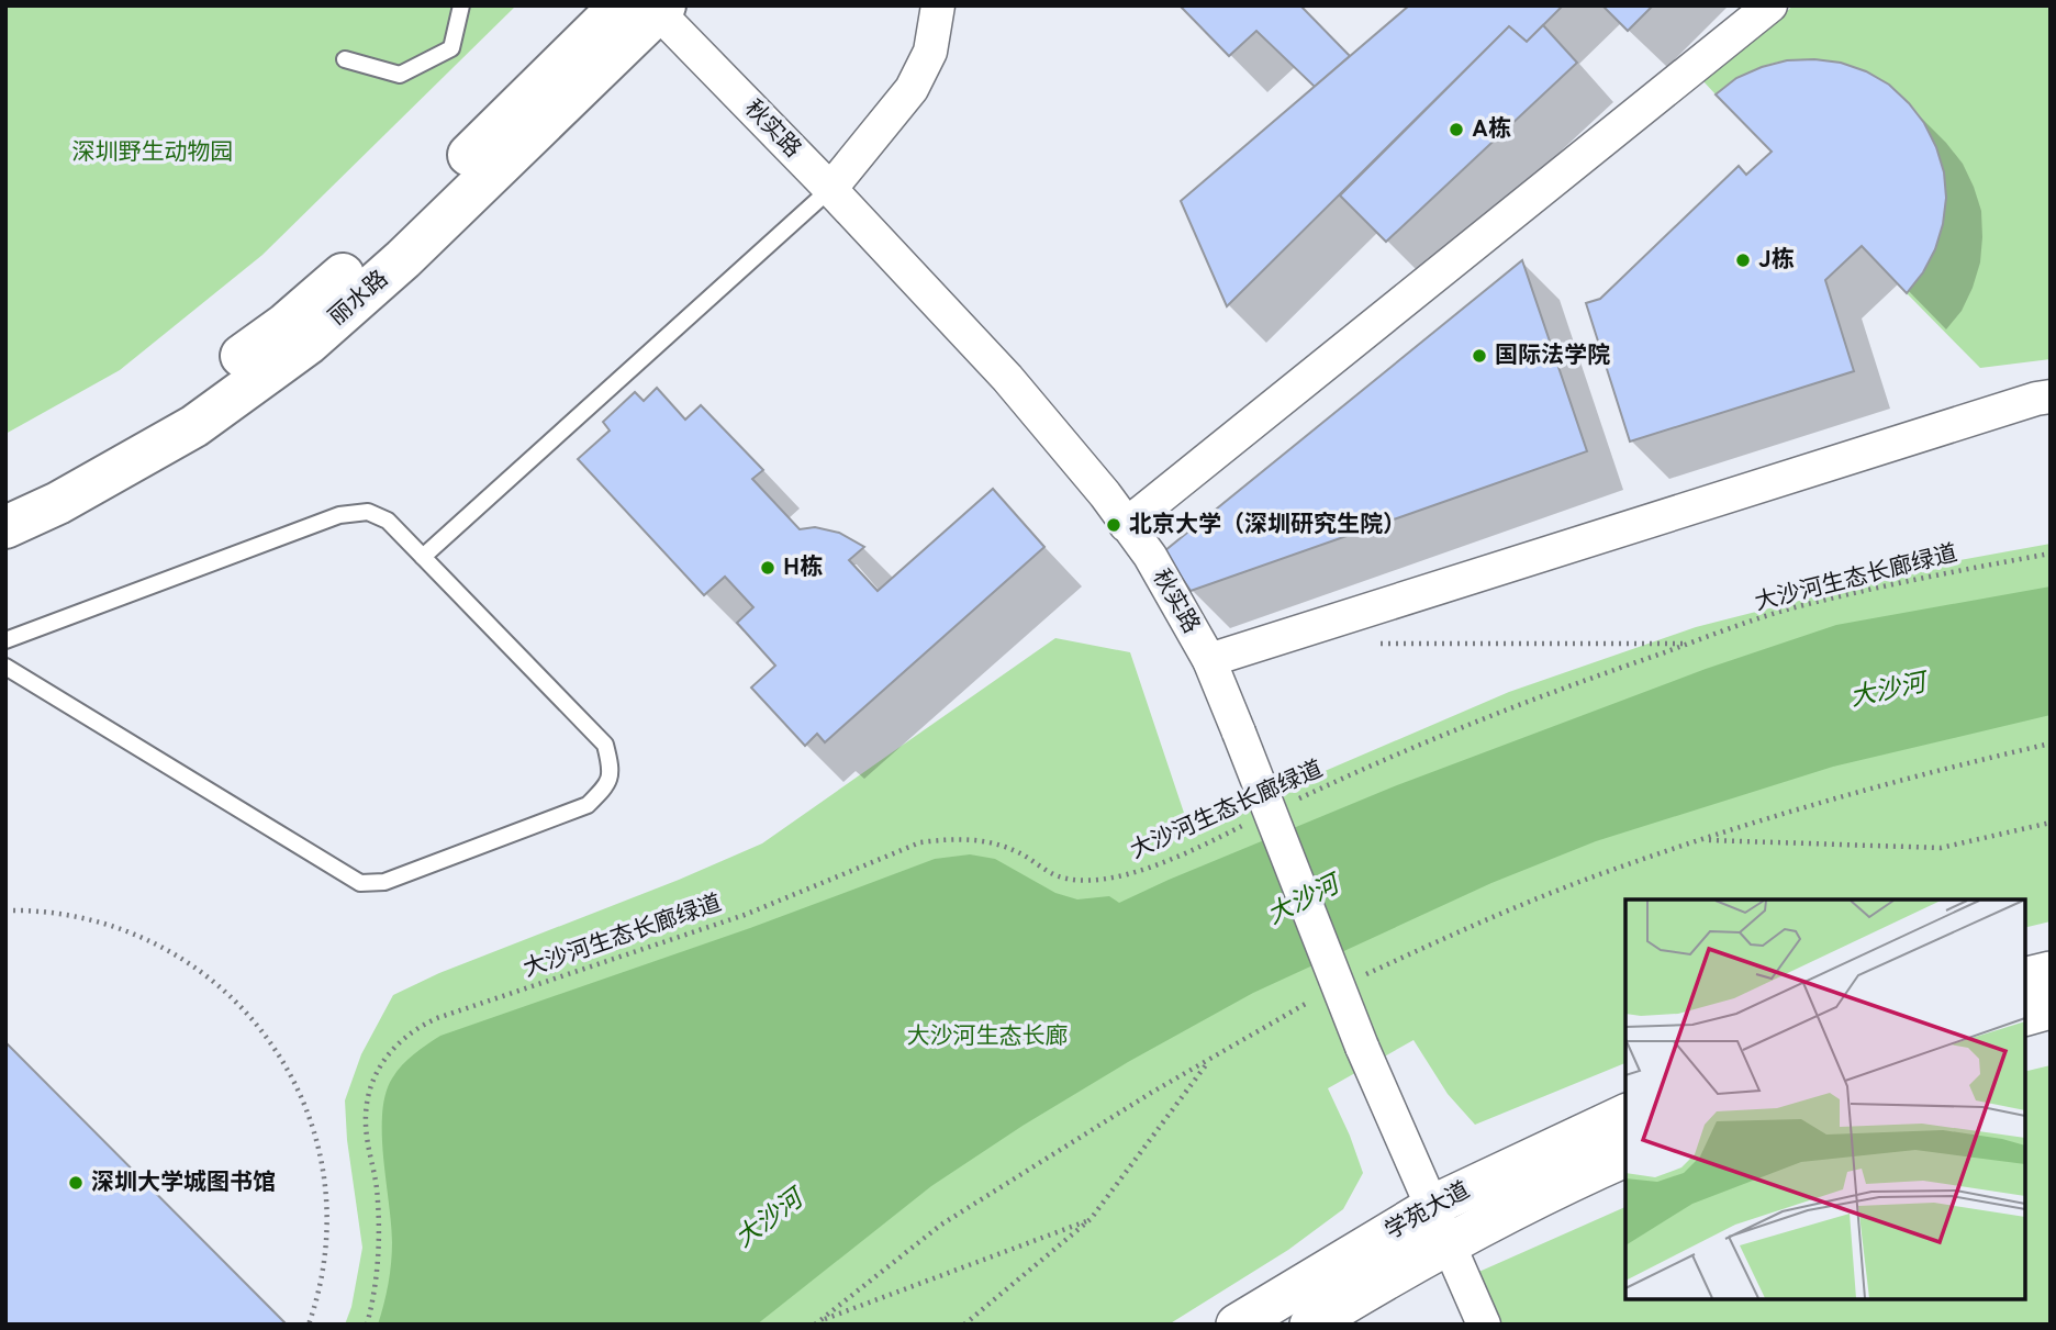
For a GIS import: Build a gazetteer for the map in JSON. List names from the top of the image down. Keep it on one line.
{"streets":{"main road":["丽水路"],"street":["秋实路","学苑大道"],"path":["大沙河生态长廊绿道"]},"crossings":[["秋实路","丽水路"],["秋实路","学苑大道"]],"water":["大沙河"],"parks":["深圳野生动物园","大沙河生态长廊"],"places":["A栋","J栋","国际法学院","北京大学（深圳研究生院）","H栋","深圳大学城图书馆"]}
